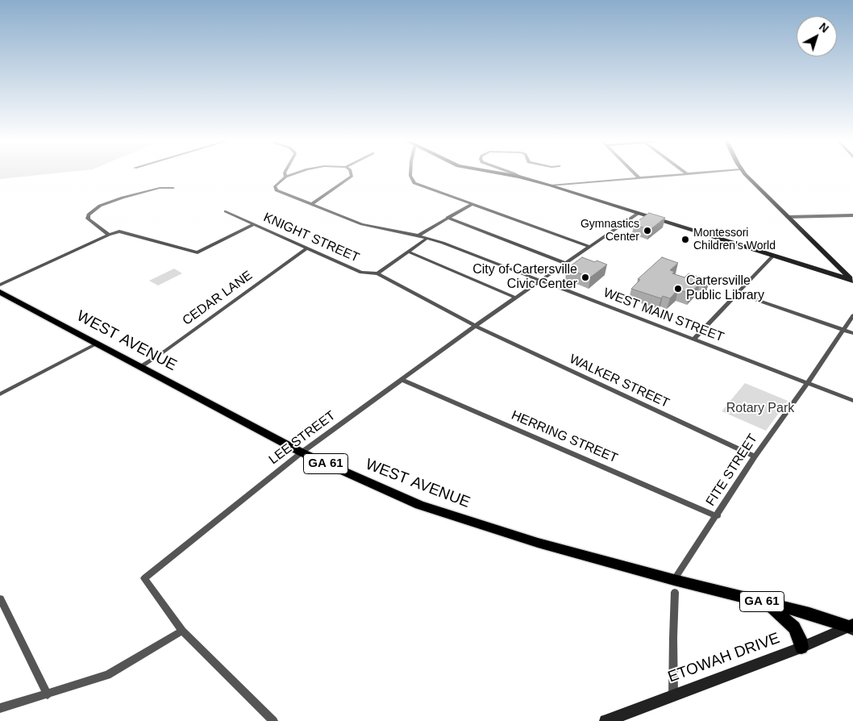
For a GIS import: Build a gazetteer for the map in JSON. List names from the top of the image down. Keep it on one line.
{"streets":{"main road":["WEST AVENUE","GA 61","ETOWAH DRIVE"],"street":["KNIGHT STREET","CEDAR LANE","WEST MAIN STREET","WALKER STREET","HERRING STREET","LEE STREET","FITE STREET"]},"crossings":[["KNIGHT STREET","CEDAR LANE"],["KNIGHT STREET","WALKER STREET"],["KNIGHT STREET","LEE STREET"],["CEDAR LANE","WEST AVENUE"],["WEST MAIN STREET","LEE STREET"],["WEST MAIN STREET","FITE STREET"],["WEST AVENUE","LEE STREET"],["WEST AVENUE","FITE STREET"],["WEST AVENUE","ETOWAH DRIVE"],["WALKER STREET","LEE STREET"],["WALKER STREET","FITE STREET"],["HERRING STREET","LEE STREET"],["HERRING STREET","FITE STREET"]],"parks":["Rotary Park"],"places":["Gymnastics Center","Montessori Children's World","City of Cartersville Civic Center","Cartersville Public Library"],"north":"top right"}
